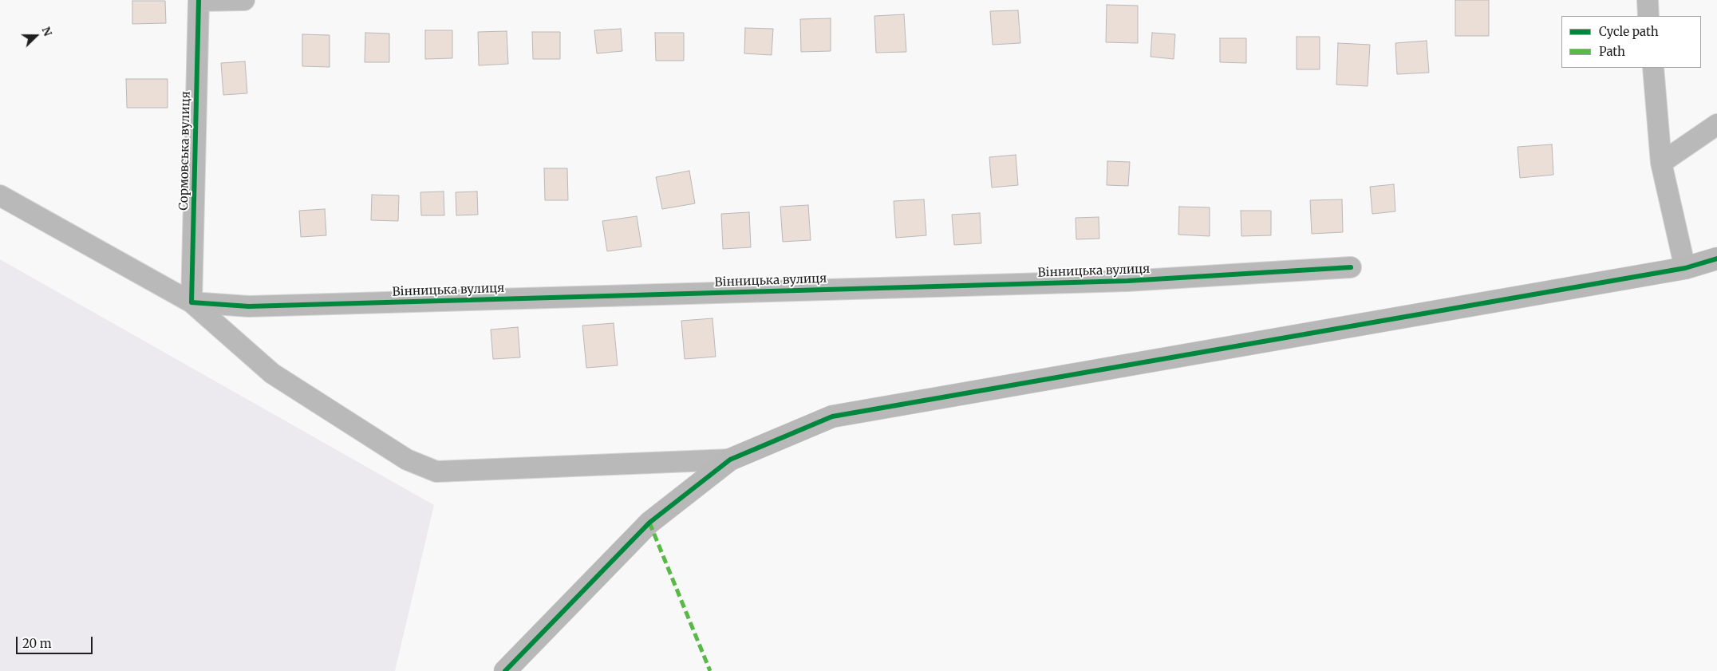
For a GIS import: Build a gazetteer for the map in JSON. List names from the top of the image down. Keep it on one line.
{"streets":{"street":["Сормовська вулиця","Вінницька вулиця"]},"crossings":[["Сормовська вулиця","Вінницька вулиця"]],"legend":["Cycle path","Path"],"scale_bar":"20 m","north":"right"}
